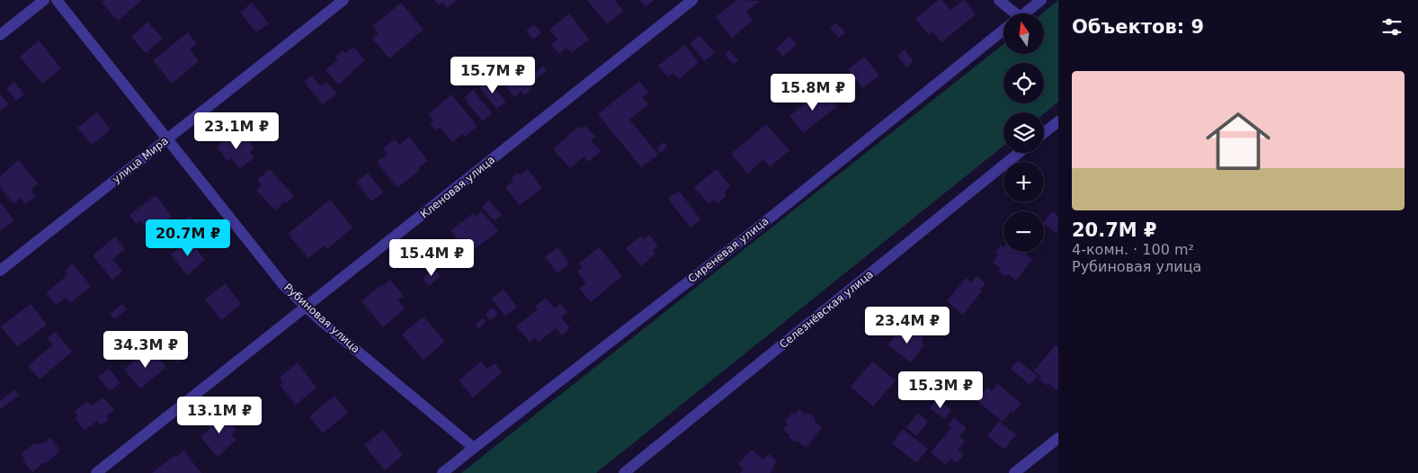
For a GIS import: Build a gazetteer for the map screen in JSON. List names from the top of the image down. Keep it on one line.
{"streets":{"street":["улица Мира","Кленовая улица","Сиреневая улица","Селезнёвская улица","Рубиновая улица"]},"crossings":[["улица Мира","Рубиновая улица"],["Кленовая улица","Рубиновая улица"],["Сиреневая улица","Рубиновая улица"]],"north":"top","page":{"heading":"Объектов: 9","map_buttons":["+","−"],"list":[{"name":"20.7M ₽","note":"4-комн. · 100 m² · Рубиновая улица"}],"price":["15.7M ₽","15.8M ₽","23.1M ₽","20.7M ₽","15.4M ₽","23.4M ₽","34.3M ₽","15.3M ₽","13.1M ₽"]}}
